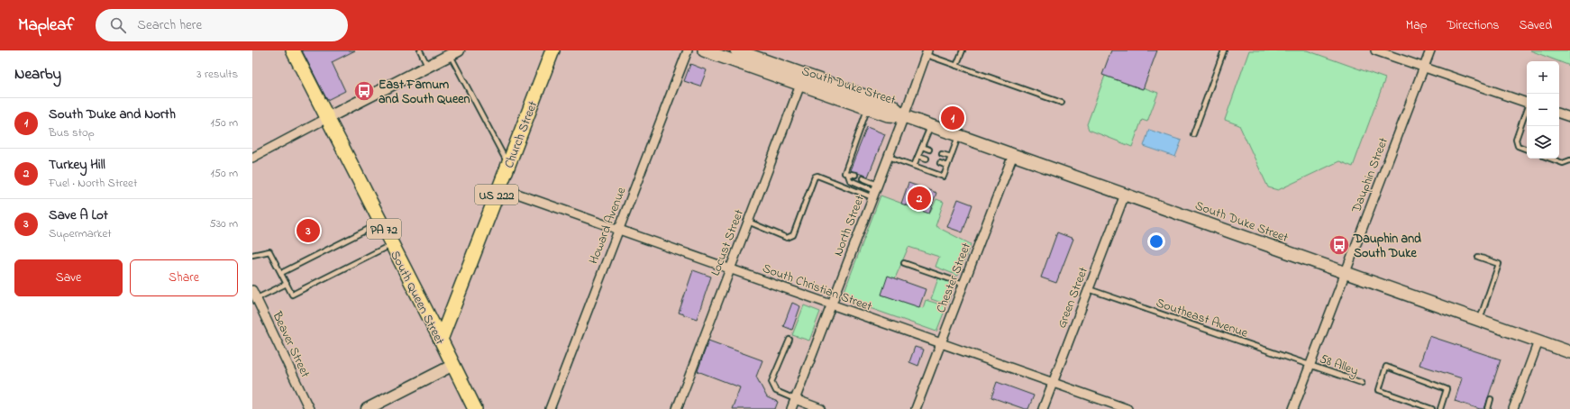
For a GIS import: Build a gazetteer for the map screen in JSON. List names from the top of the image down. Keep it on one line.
{"streets":{"main road":["South Duke Street","Church Street","US 222","PA 72","South Queen Street"],"street":["Dauphin Street","Howard Avenue","North Street","Locust Street","Chester Street","South Christian Street","Green Street","Beaver Street"],"lane":["Southeast Avenue","58 Alley"]},"crossings":[["South Duke Street","Dauphin Street"],["South Duke Street","North Street"],["South Duke Street","Locust Street"],["South Duke Street","Chester Street"],["South Duke Street","Green Street"],["Church Street","South Christian Street"],["Church Street","South Queen Street"],["Dauphin Street","Southeast Avenue"],["Dauphin Street","58 Alley"],["Howard Avenue","South Christian Street"],["North Street","South Christian Street"],["Locust Street","South Christian Street"],["Chester Street","South Christian Street"],["South Christian Street","Green Street"],["Green Street","Southeast Avenue"],["Southeast Avenue","58 Alley"]],"places":{"bus stop":["East Farnum and South Queen","Dauphin and South Duke"]},"page":{"header":"Mapleaf","search":"Search here","nav":["Map","Directions","Saved"],"heading":["Nearby","3 results"],"map_buttons":["+","−"],"list":[{"mark":"1","name":"South Duke and North","note":"Bus stop","value":"150 m"},{"mark":"2","name":"Turkey Hill","note":"Fuel · North Street","value":"150 m"},{"mark":"3","name":"Save A Lot","note":"Supermarket","value":"530 m"}],"pins":["1","2","3"],"buttons":["Save","Share"]}}
